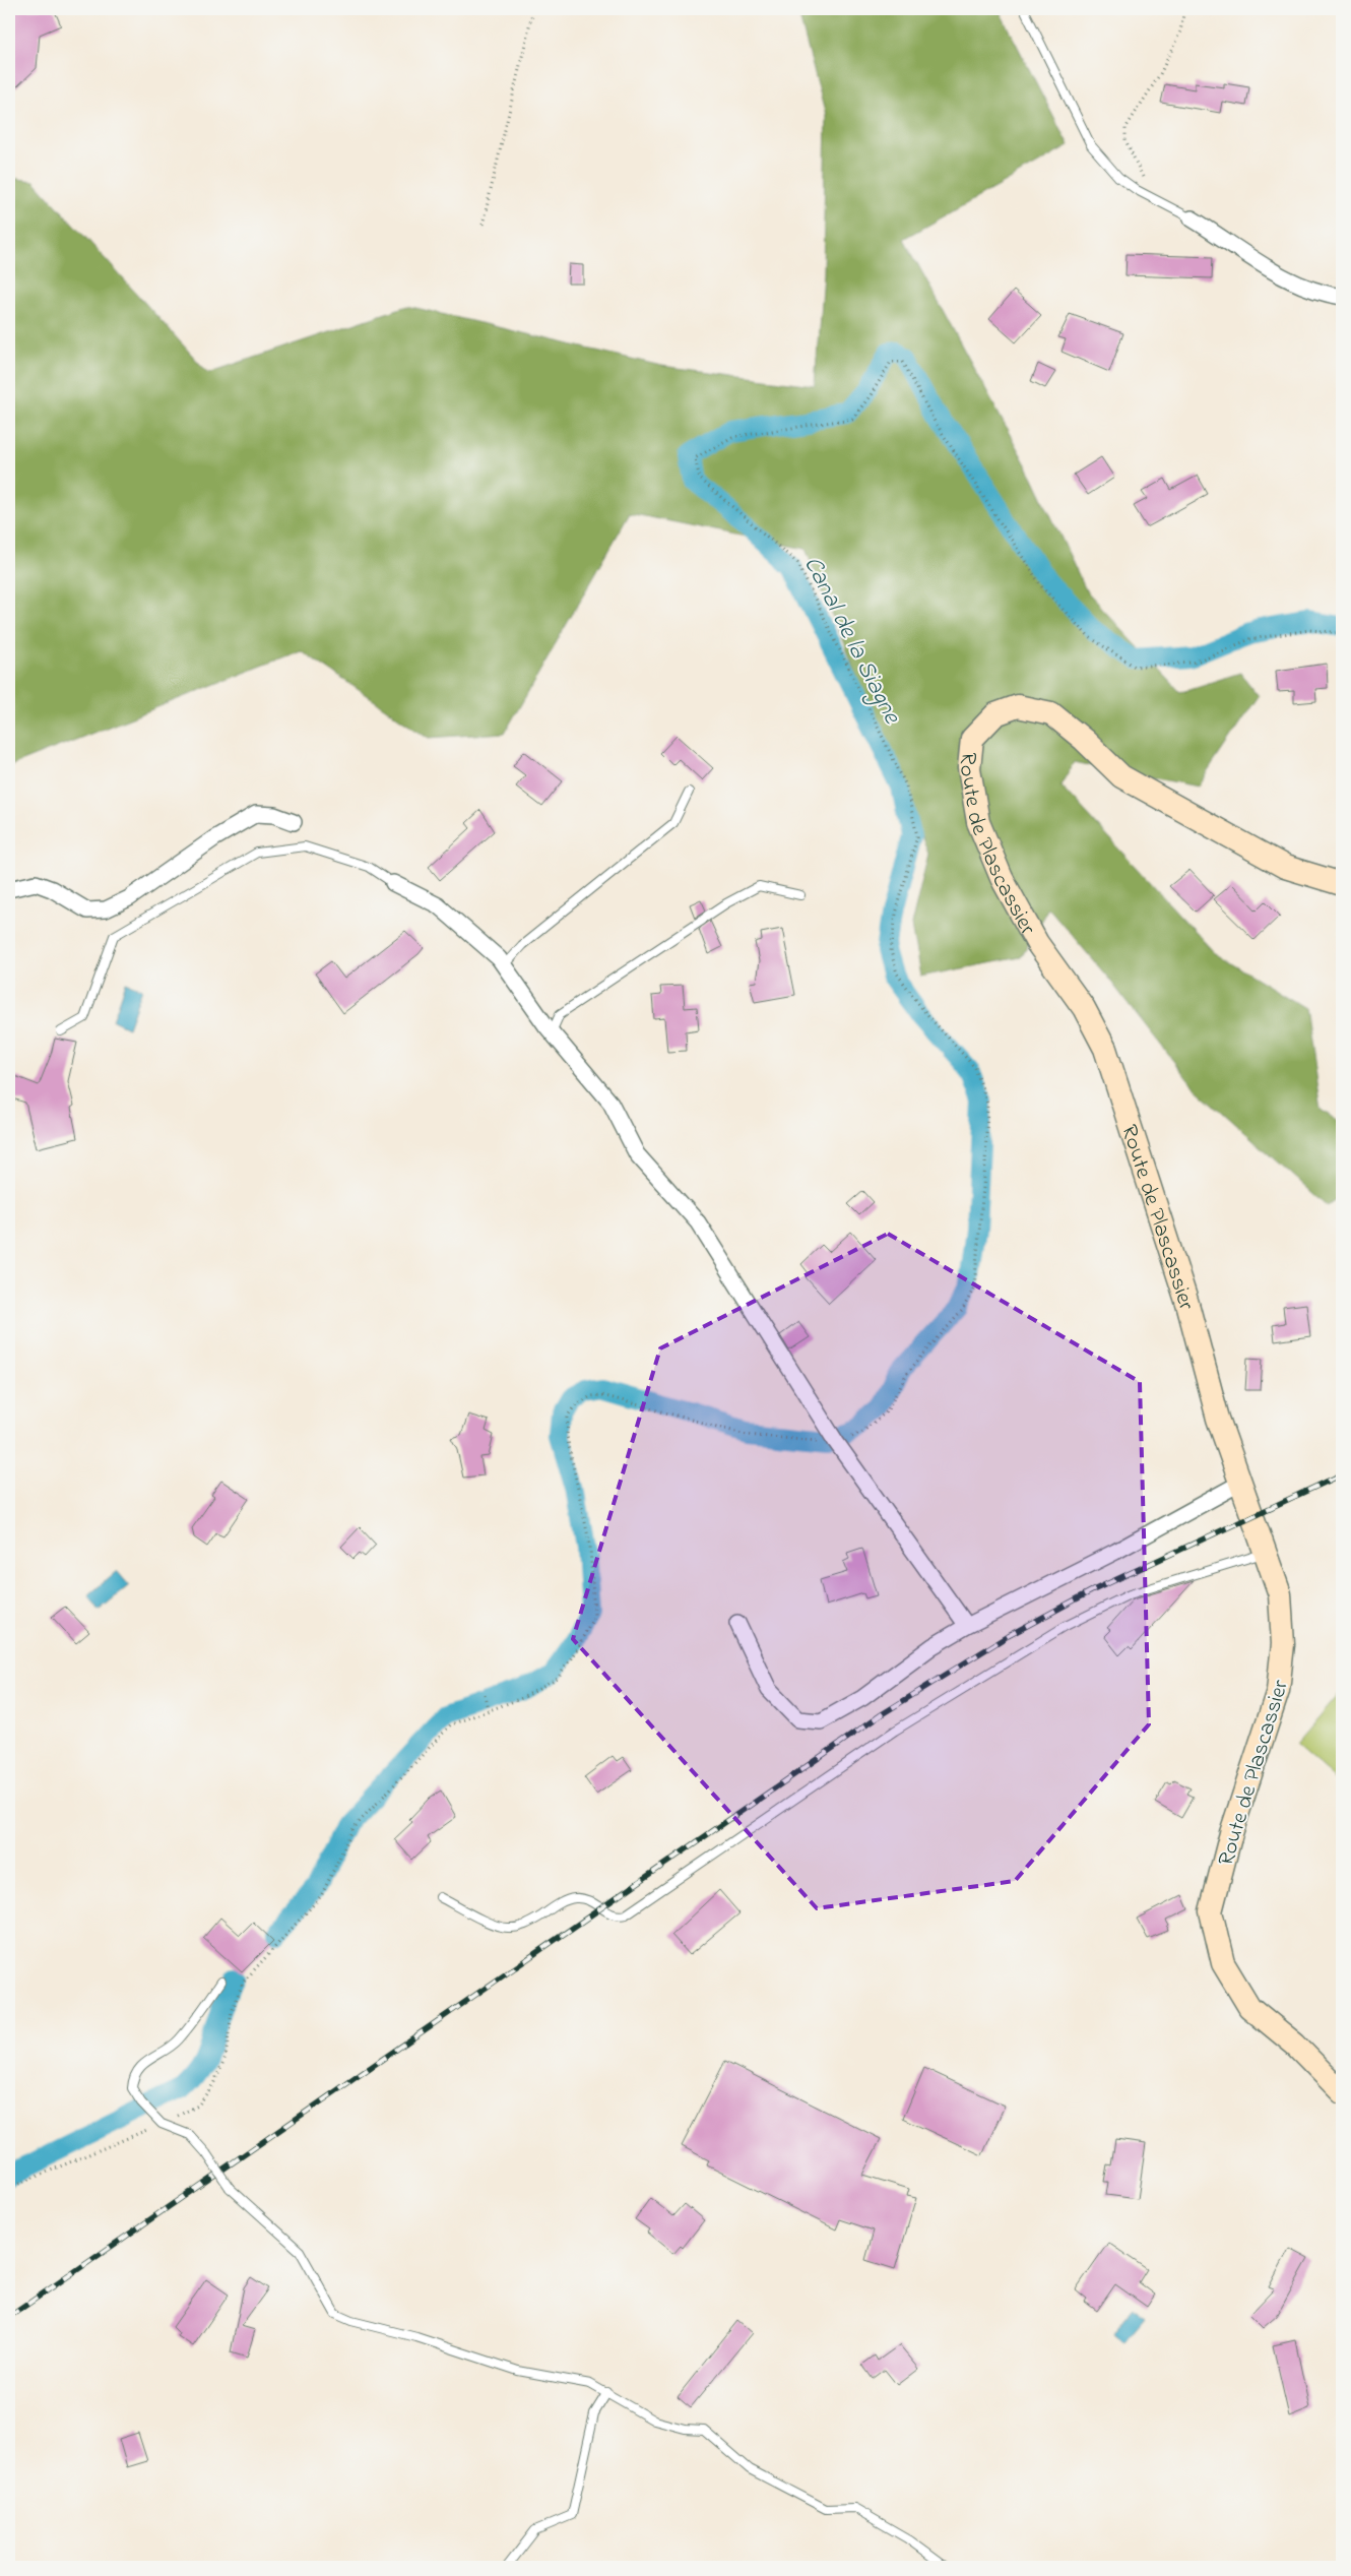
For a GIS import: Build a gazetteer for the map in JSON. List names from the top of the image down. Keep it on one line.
{"streets":{"street":["Route de Plascassier"]},"water":["Canal de la Siagne"]}
